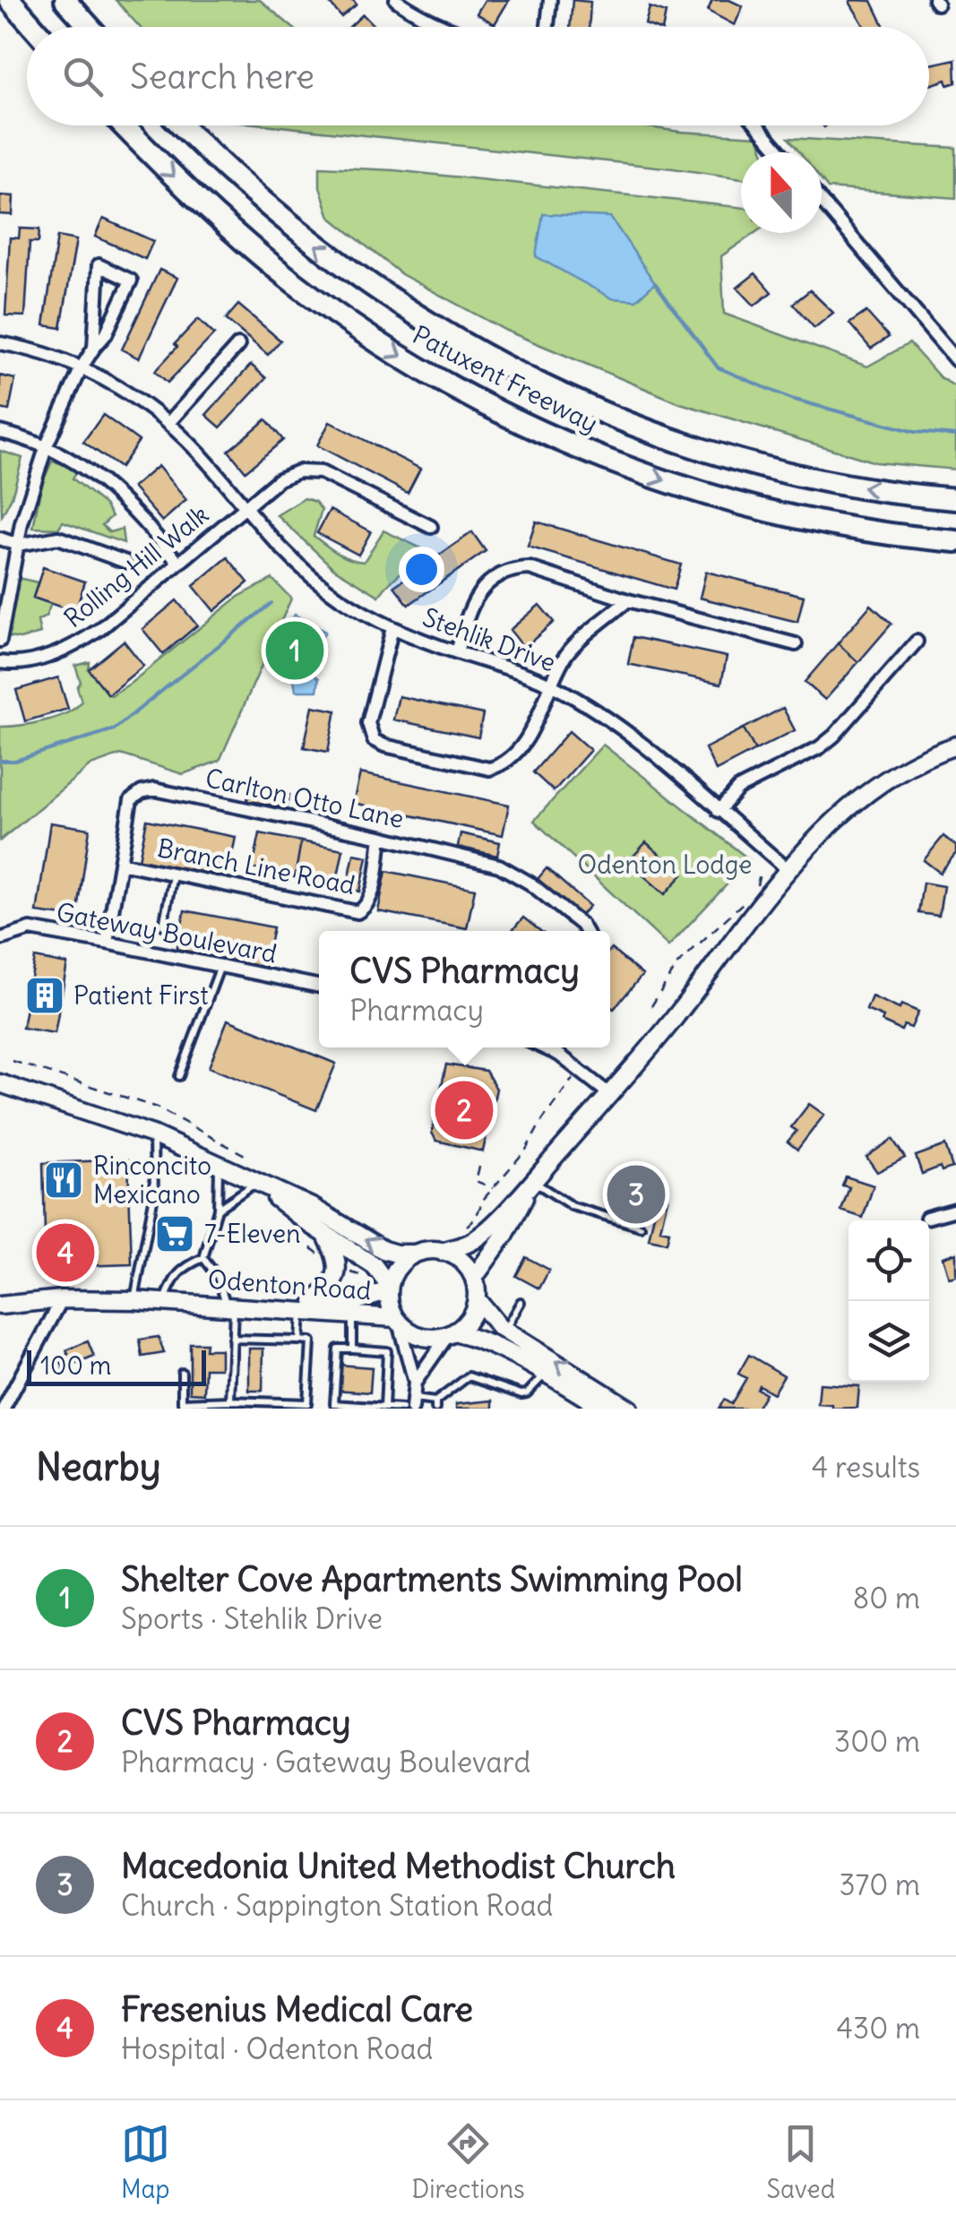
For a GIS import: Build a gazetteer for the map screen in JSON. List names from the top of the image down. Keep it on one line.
{"streets":{"highway":["Patuxent Freeway"],"main road":["Odenton Road"],"street":["Rolling Hill Walk","Stehlik Drive","Carlton Otto Lane","Branch Line Road","Gateway Boulevard"]},"crossings":[["Rolling Hill Walk","Stehlik Drive"],["Carlton Otto Lane","Branch Line Road"],["Carlton Otto Lane","Gateway Boulevard"]],"parks":["Odenton Lodge"],"places":{"building":["Patient First"],"restaurant":["Rinconcito Mexicano"],"supermarket":["7-Eleven"]},"scale_bar":"100 m","north":"top","page":{"search":"Search here","pins":["1","2","3","4"],"popup":["CVS Pharmacy","Pharmacy"],"scale":"100 m","heading":["Nearby","4 results"],"list":[{"mark":"1","name":"Shelter Cove Apartments Swimming Pool","note":"Sports · Stehlik Drive","value":"80 m"},{"mark":"2","name":"CVS Pharmacy","note":"Pharmacy · Gateway Boulevard","value":"300 m"},{"mark":"3","name":"Macedonia United Methodist Church","note":"Church · Sappington Station Road","value":"370 m"},{"mark":"4","name":"Fresenius Medical Care","note":"Hospital · Odenton Road","value":"430 m"}],"nav":["Map","Directions","Saved"]}}
